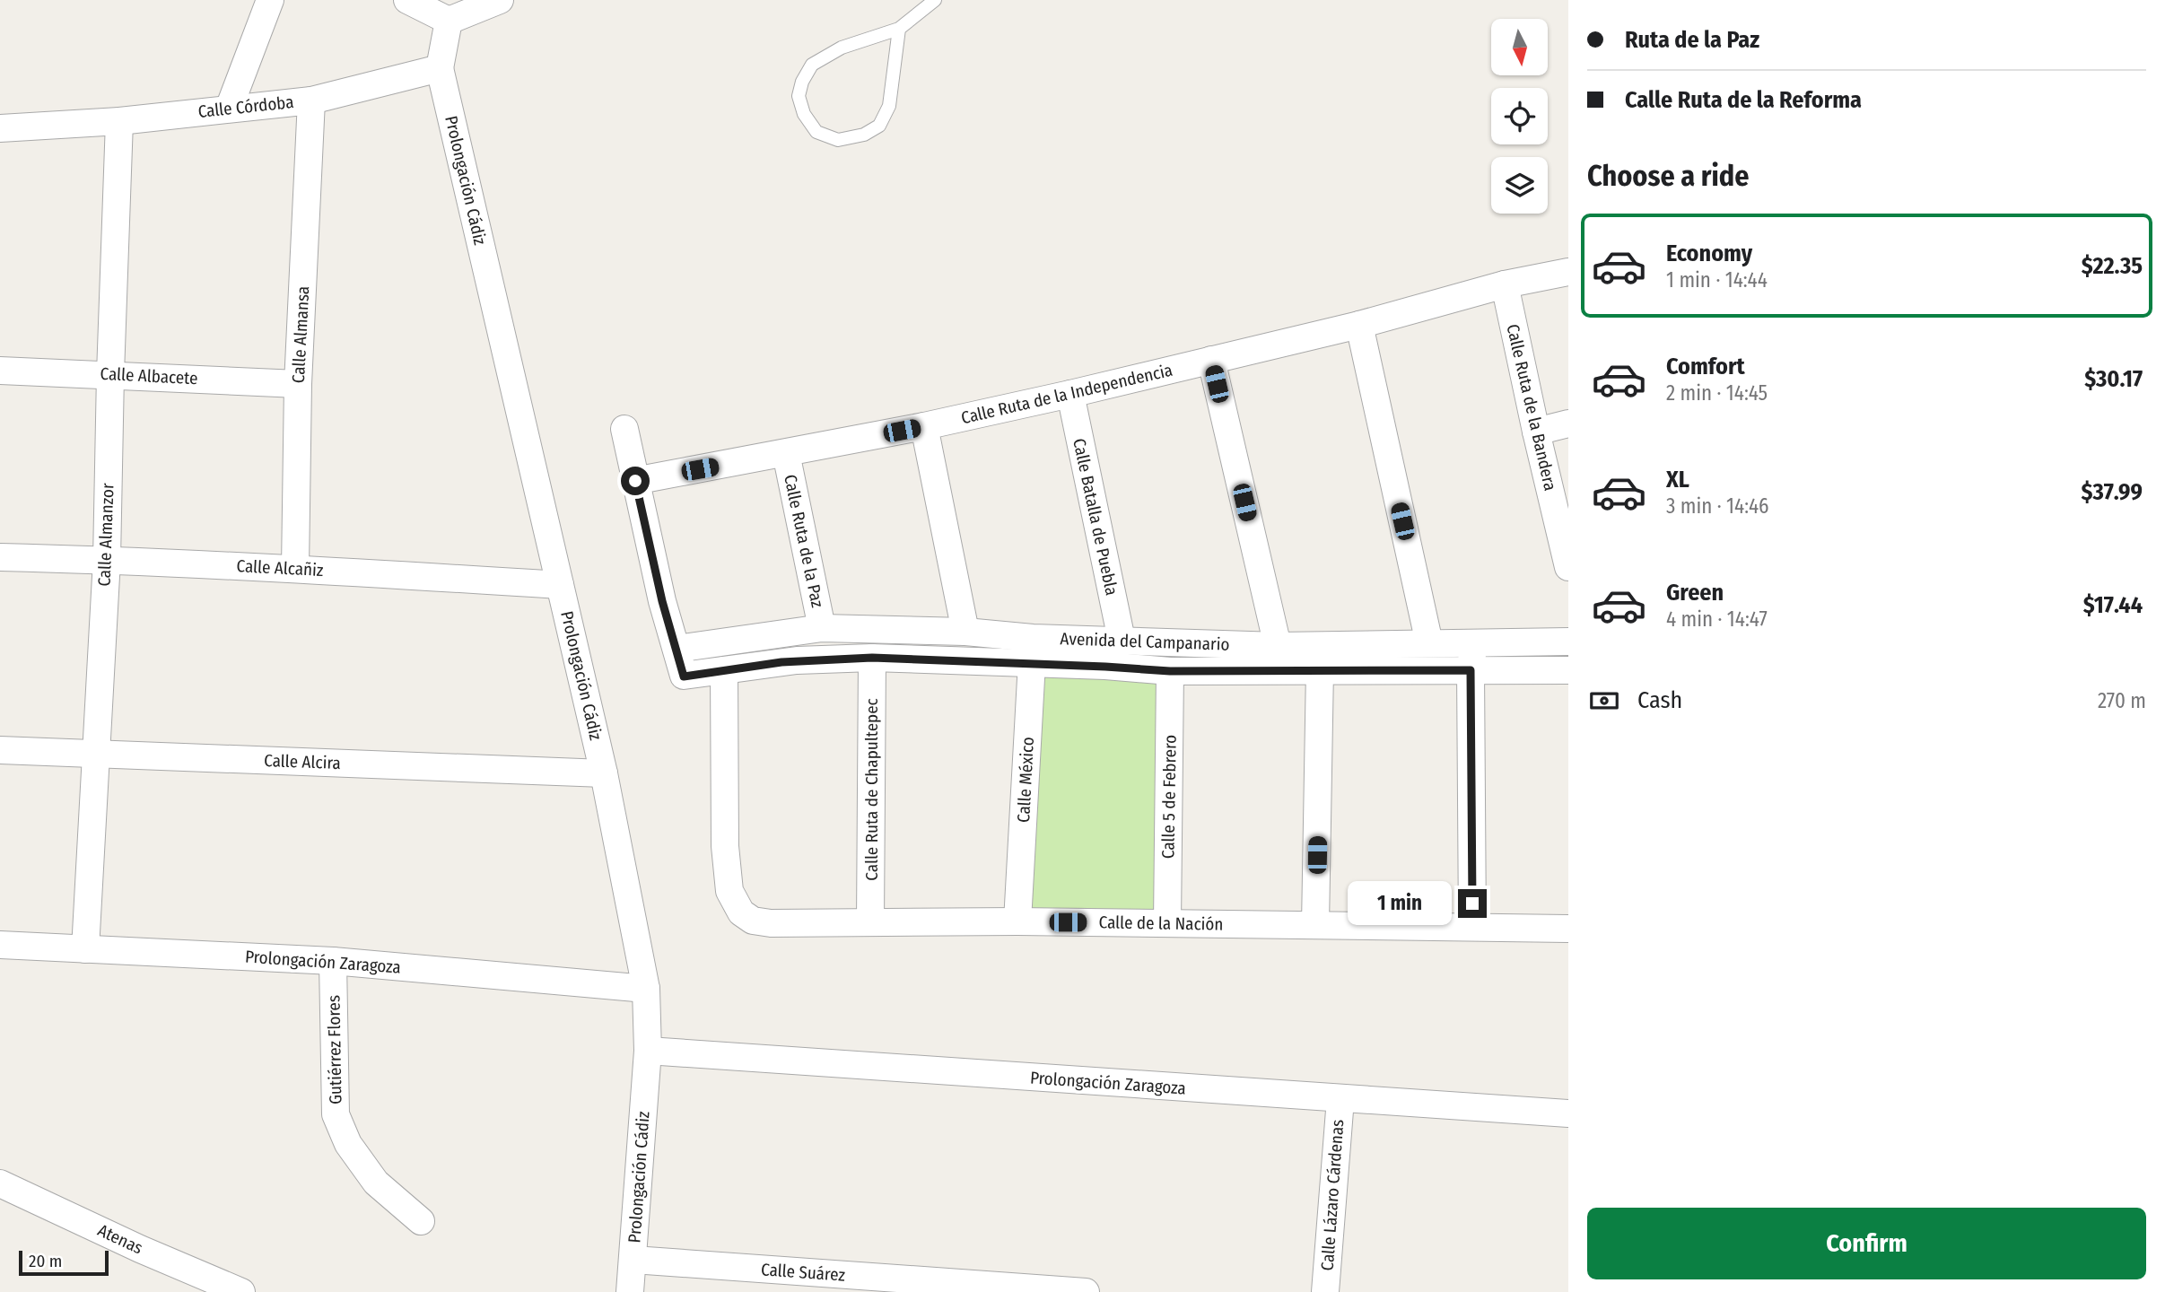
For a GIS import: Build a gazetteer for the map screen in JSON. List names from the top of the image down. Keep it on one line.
{"streets":{"street":["Calle Córdoba","Prolongación Cádiz","Calle Almansa","Calle Albacete","Calle Ruta de la Independencia","Calle Ruta de la Bandera","Calle Batalla de Puebla","Calle Almanzor","Calle Ruta de la Paz","Calle Alcañiz","Avenida del Campanario","Calle Alcira","Calle México","Calle Ruta de Chapultepec","Calle 5 de Febrero","Calle de la Nación","Prolongación Zaragoza","Gutiérrez Flores","Calle Lázaro Cárdenas","Atenas","Calle Suárez"]},"crossings":[["Calle Córdoba","Prolongación Cádiz"],["Calle Córdoba","Calle Almansa"],["Calle Córdoba","Calle Almanzor"],["Prolongación Cádiz","Calle Alcañiz"],["Prolongación Cádiz","Calle Alcira"],["Prolongación Cádiz","Prolongación Zaragoza"],["Prolongación Cádiz","Calle Suárez"],["Calle Almansa","Calle Albacete"],["Calle Almansa","Calle Alcañiz"],["Calle Albacete","Calle Almanzor"],["Calle Ruta de la Independencia","Calle Ruta de la Bandera"],["Calle Ruta de la Independencia","Calle Batalla de Puebla"],["Calle Ruta de la Independencia","Calle Ruta de la Paz"],["Calle Batalla de Puebla","Avenida del Campanario"],["Calle Almanzor","Calle Alcañiz"],["Calle Almanzor","Calle Alcira"],["Calle Almanzor","Prolongación Zaragoza"],["Calle Ruta de la Paz","Avenida del Campanario"],["Avenida del Campanario","Calle México"],["Avenida del Campanario","Calle Ruta de Chapultepec"],["Avenida del Campanario","Calle 5 de Febrero"],["Avenida del Campanario","Calle de la Nación"],["Calle México","Calle de la Nación"],["Calle Ruta de Chapultepec","Calle de la Nación"],["Calle 5 de Febrero","Calle de la Nación"],["Prolongación Zaragoza","Gutiérrez Flores"],["Prolongación Zaragoza","Calle Lázaro Cárdenas"]],"scale_bar":"20 m","north":"bottom","page":{"banner":["Ruta de la Paz","Calle Ruta de la Reforma"],"heading":"Choose a ride","list":[{"name":"Economy","note":"1 min · 14:44","value":"$22.35"},{"name":"Comfort","note":"2 min · 14:45","value":"$30.17"},{"name":"XL","note":"3 min · 14:46","value":"$37.99"},{"name":"Green","note":"4 min · 14:47","value":"$17.44"}],"pay":["Cash","270 m"],"bubble":"1 min","buttons":"Confirm","scale":"20 m"}}
